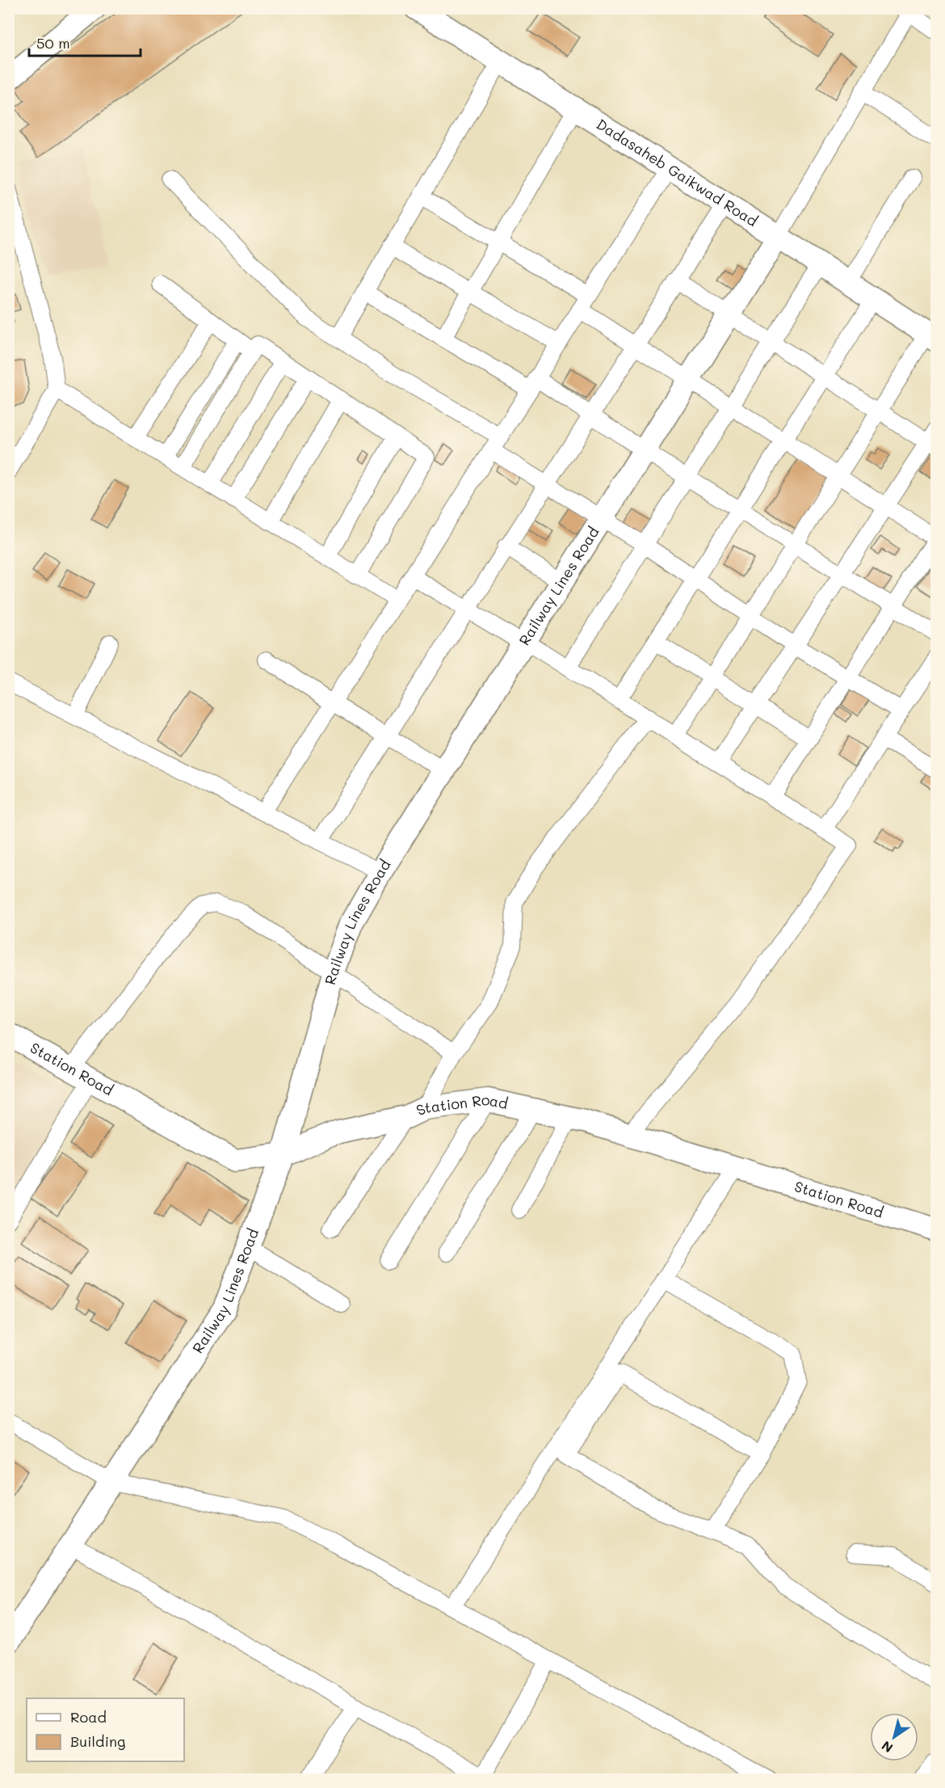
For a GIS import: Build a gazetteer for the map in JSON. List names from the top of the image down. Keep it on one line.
{"streets":{"street":["Dadasaheb Gaikwad Road","Railway Lines Road","Station Road"]},"crossings":[["Dadasaheb Gaikwad Road","Railway Lines Road"],["Railway Lines Road","Station Road"]],"legend":["Road","Building"],"scale_bar":"50 m","north":"bottom left"}
